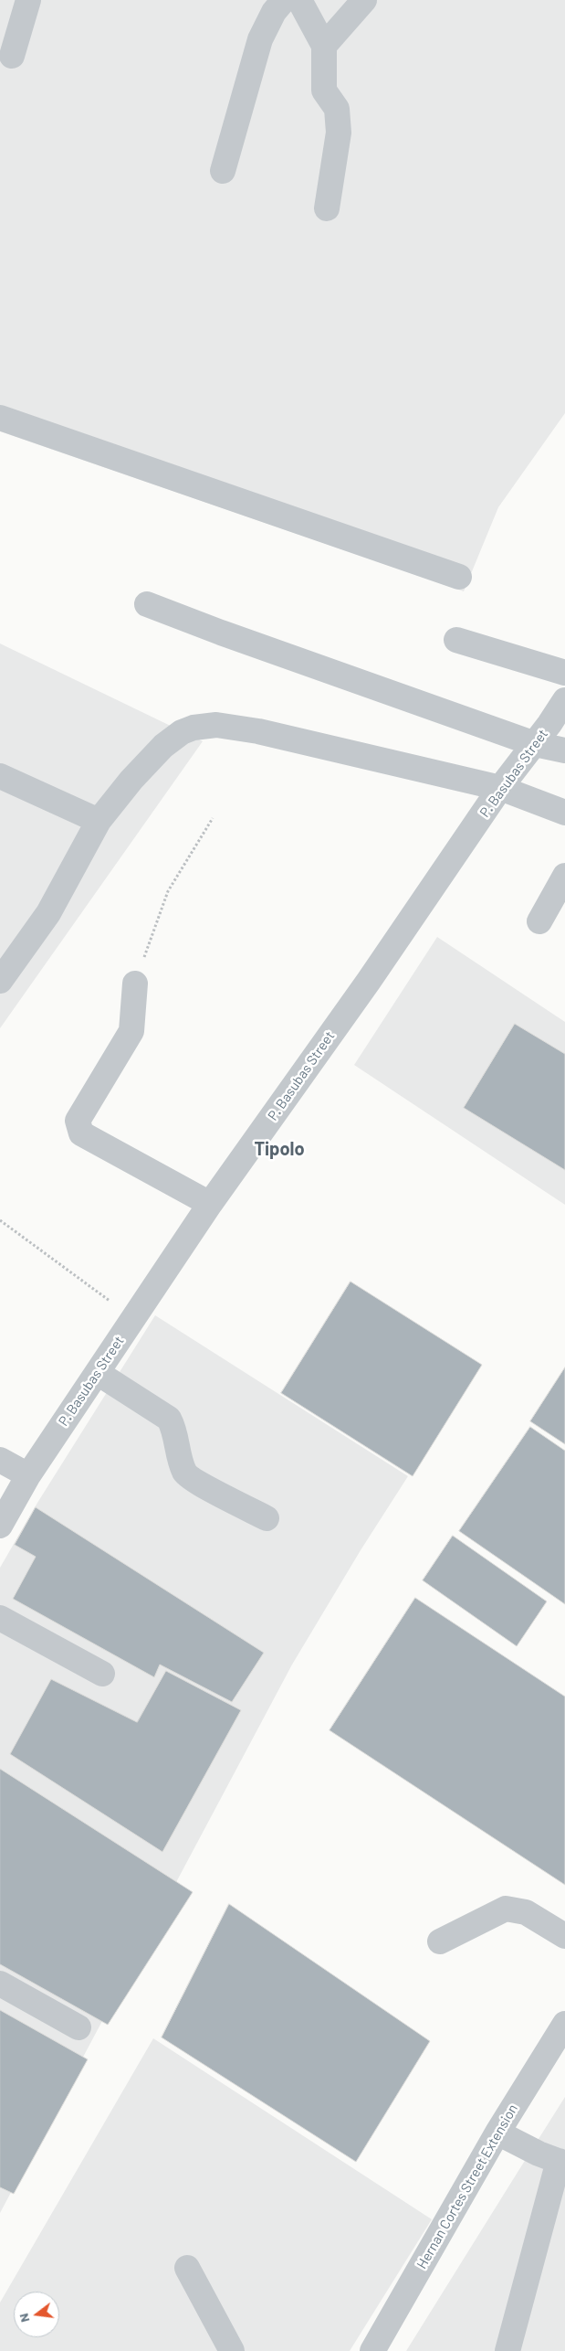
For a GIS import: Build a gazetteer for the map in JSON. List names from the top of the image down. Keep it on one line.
{"streets":{"street":["P. Basubas Street","Hernan Cortes Street Extension"]},"districts":["Tipolo"],"north":"left"}
